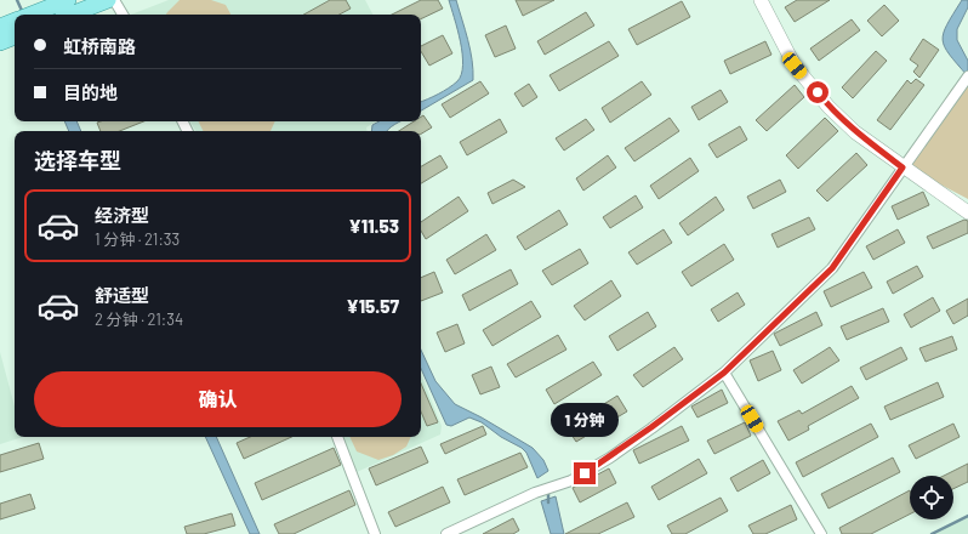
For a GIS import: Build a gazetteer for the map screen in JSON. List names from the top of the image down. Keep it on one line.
{"page":{"banner":["虹桥南路","目的地"],"heading":"选择车型","list":[{"name":"经济型","note":"1 分钟 · 21:33","value":"¥11.53"},{"name":"舒适型","note":"2 分钟 · 21:34","value":"¥15.57"}],"buttons":"确认","bubble":"1 分钟"}}
